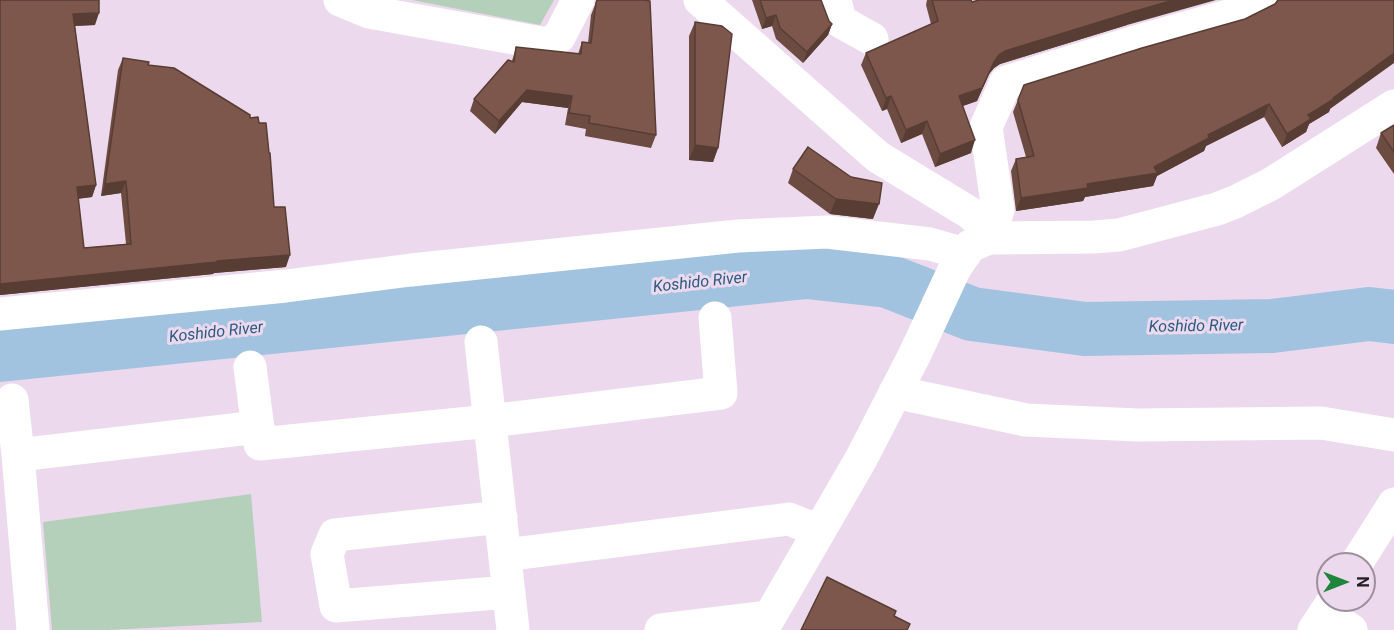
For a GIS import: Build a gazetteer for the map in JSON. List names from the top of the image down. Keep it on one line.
{"water":["Koshido River"],"north":"right"}
